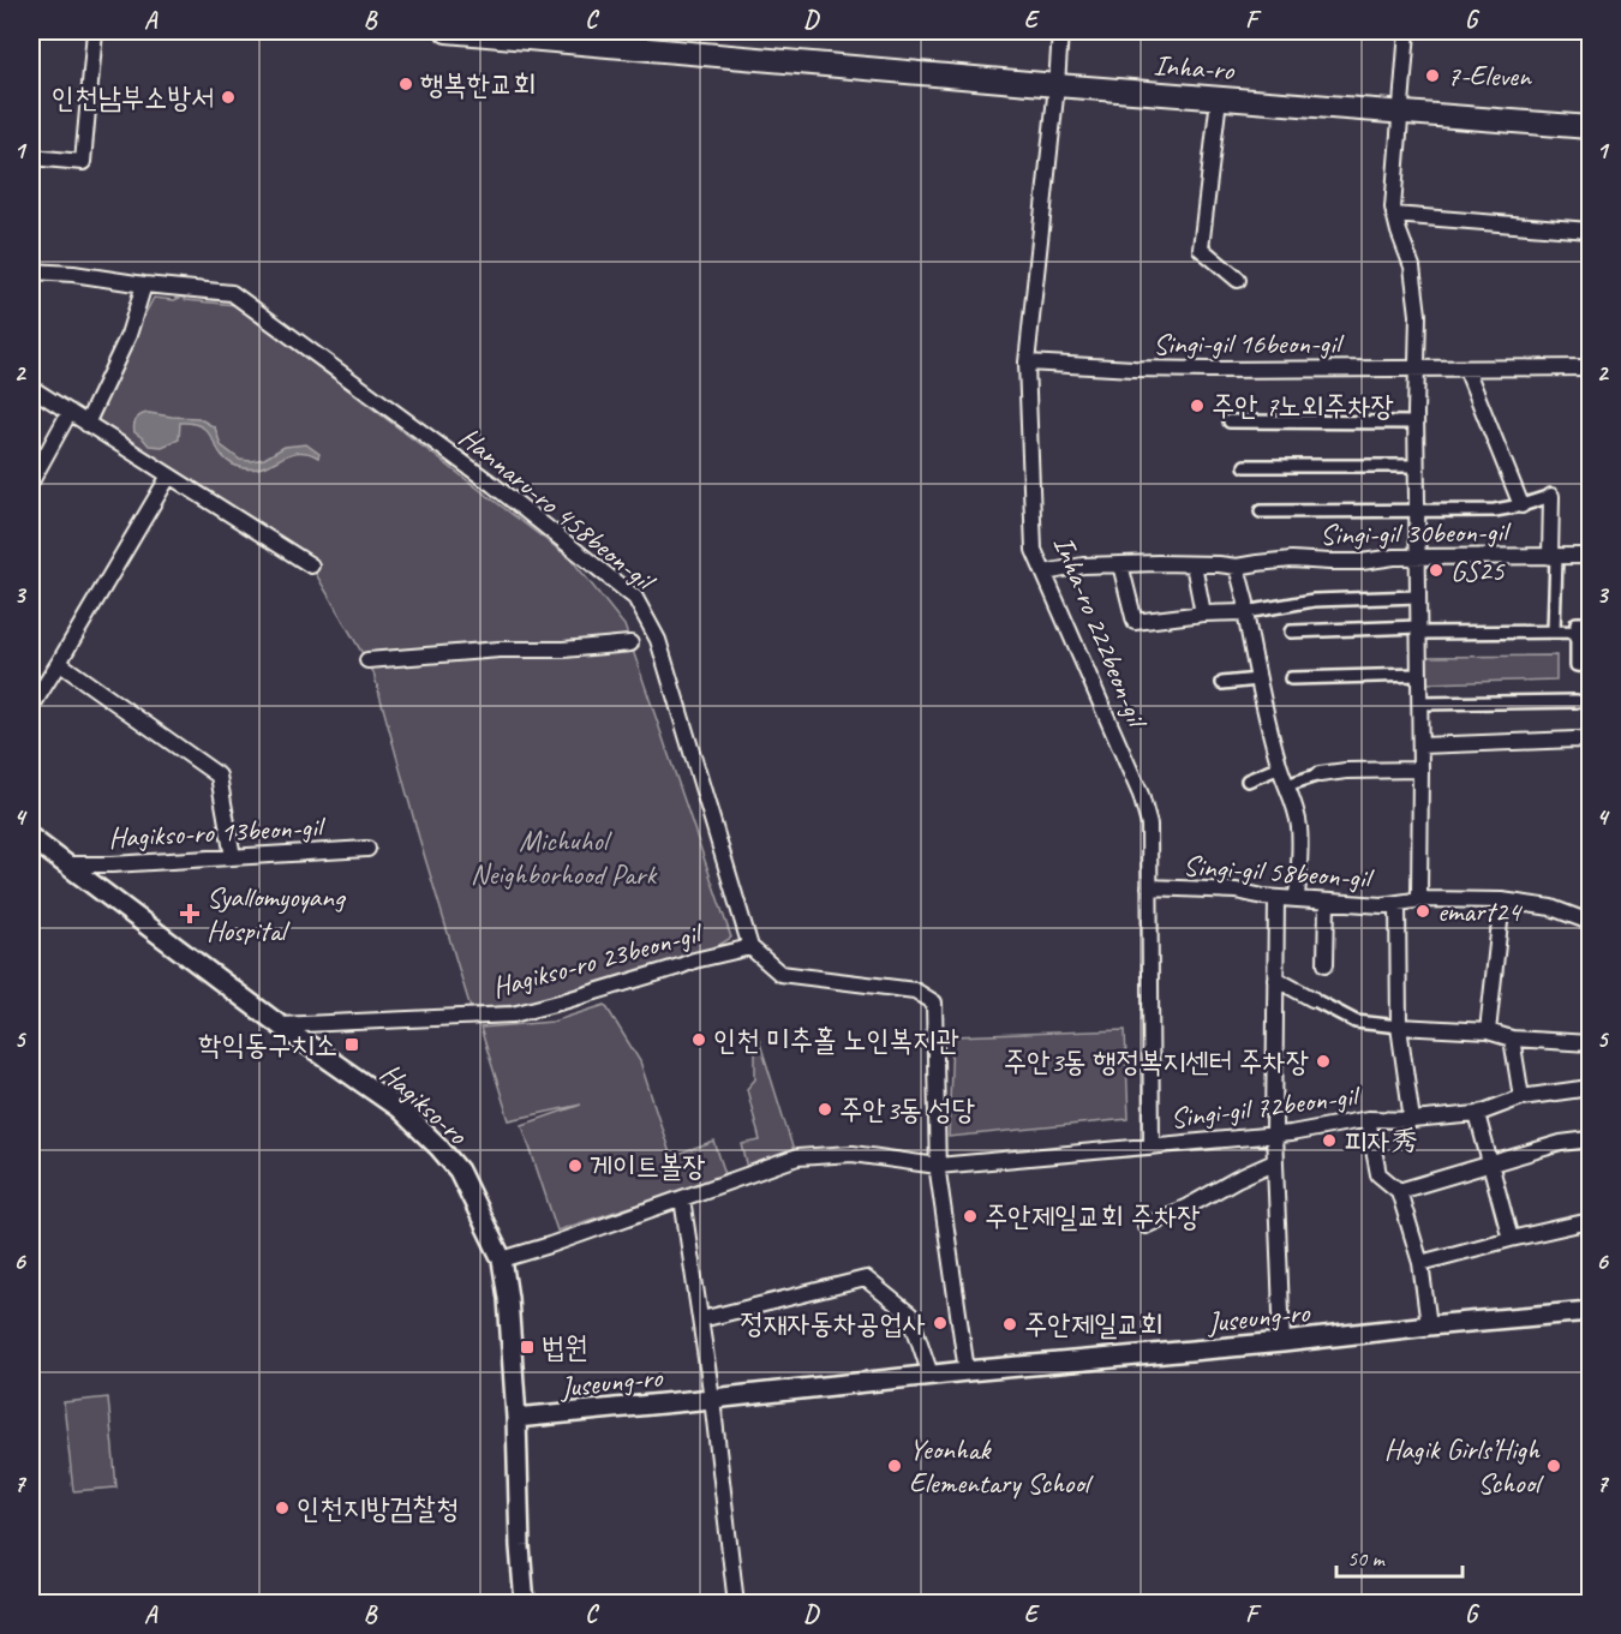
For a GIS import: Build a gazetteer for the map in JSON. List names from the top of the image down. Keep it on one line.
{"streets":{"main road":["Inha-ro"],"street":["Singi-gil 16beon-gil","Hannaru-ro 458beon-gil","Singi-gil 30beon-gil","Inha-ro 222beon-gil","Hagikso-ro 13beon-gil","Singi-gil 58beon-gil","Hagikso-ro 23beon-gil","Hagikso-ro","Singi-gil 72beon-gil","Juseung-ro"]},"crossings":[["Inha-ro","Inha-ro 222beon-gil"],["Singi-gil 16beon-gil","Inha-ro 222beon-gil"],["Hannaru-ro 458beon-gil","Hagikso-ro 23beon-gil"],["Singi-gil 30beon-gil","Inha-ro 222beon-gil"],["Inha-ro 222beon-gil","Singi-gil 58beon-gil"],["Inha-ro 222beon-gil","Singi-gil 72beon-gil"],["Hagikso-ro 13beon-gil","Hagikso-ro"],["Singi-gil 58beon-gil","Singi-gil 72beon-gil"],["Hagikso-ro 23beon-gil","Hagikso-ro"],["Hagikso-ro","Singi-gil 72beon-gil"],["Hagikso-ro","Juseung-ro"]],"parks":["Michuhol Neighborhood Park"],"places":{"other":["7-Eleven","행복한교회","인천남부소방서","주안 7노외주차장","GS25","emart24","인천 미추홀 노인복지관","주안3동 행정복지센터 주차장","주안3동 성당","피자秀","게이트볼장","주안제일교회 주차장","정재자동차공업사","주안제일교회","Yeonhak Elementary School","Hagik Girls’High School","인천지방검찰청"],"health":["Syallomyoyang Hospital"],"transit":["학익동구치소","법원"]},"scale_bar":"50 m","grid":{"columns":["A","B","C","D","E","F","G"],"rows":["1","2","3","4","5","6","7"]}}
